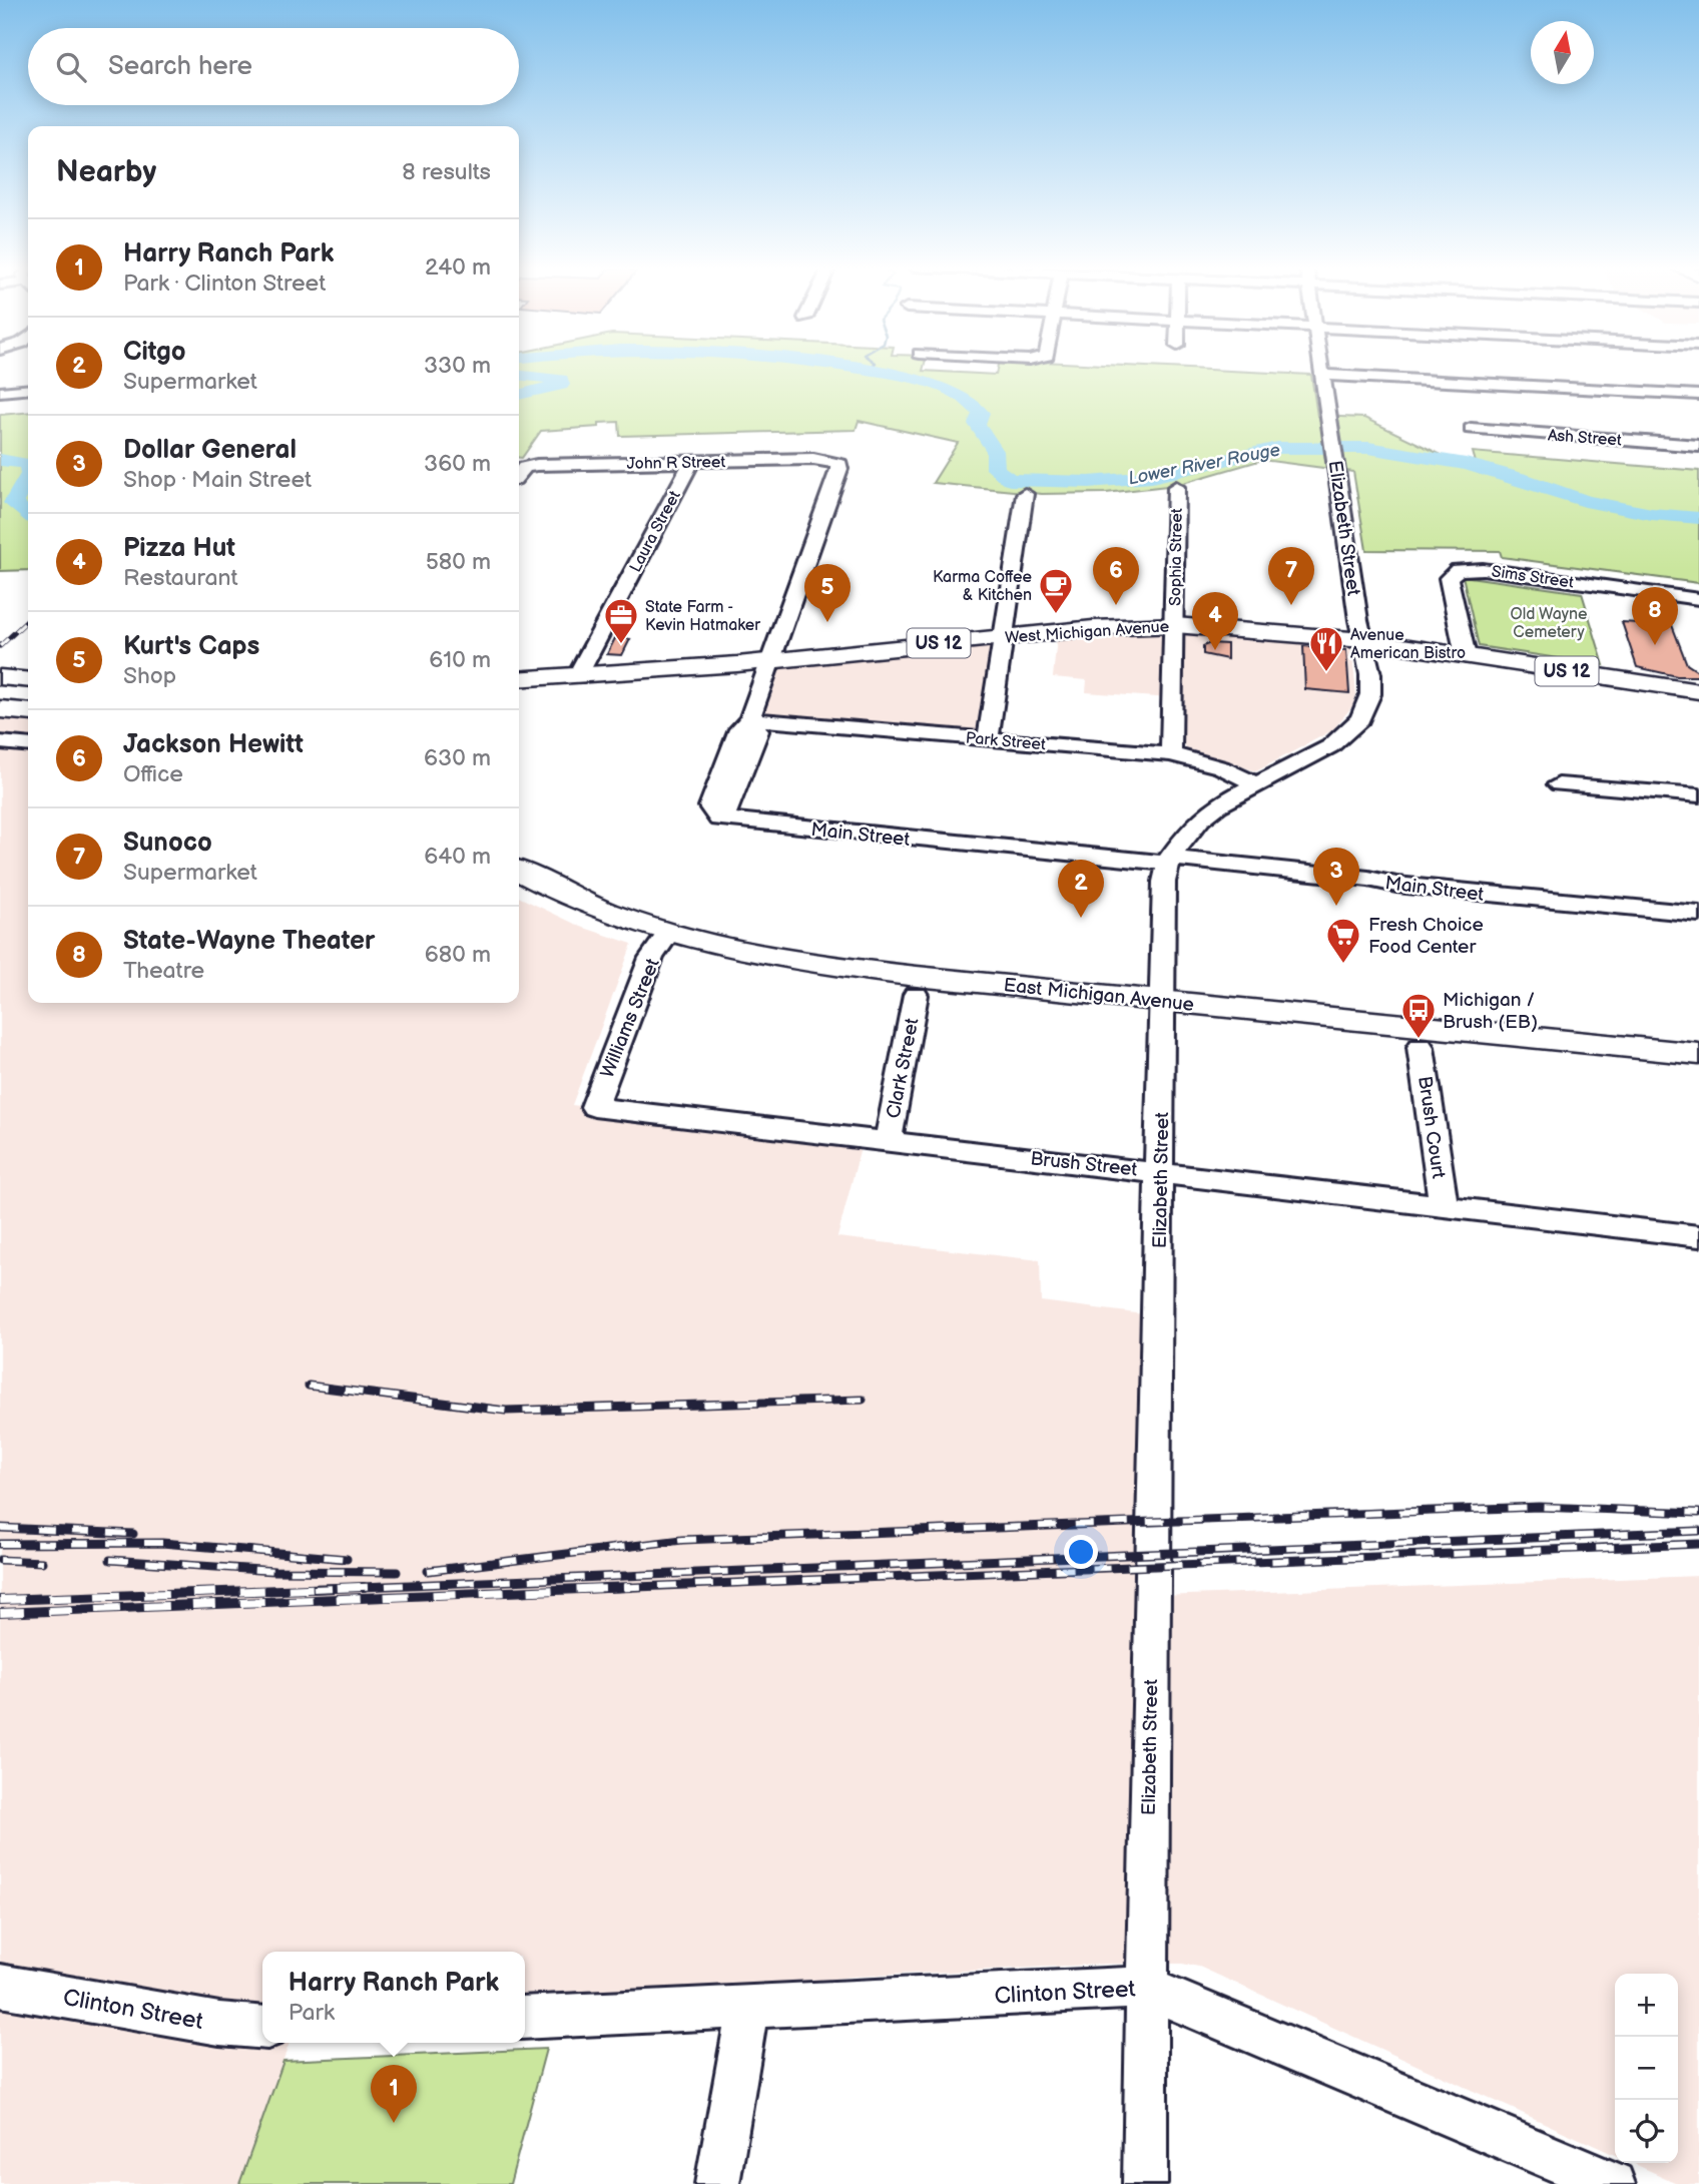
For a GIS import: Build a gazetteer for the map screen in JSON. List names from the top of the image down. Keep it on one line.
{"streets":{"main road":["West Michigan Avenue","US 12","East Michigan Avenue"],"street":["Ash Street","John R Street","Elizabeth Street","Laura Street","Sophia Street","Sims Street","Park Street","Main Street","Williams Street","Clark Street","Brush Court","Brush Street","Clinton Street"]},"crossings":[["John R Street","Laura Street"],["John R Street","West Michigan Avenue"],["Elizabeth Street","West Michigan Avenue"],["Elizabeth Street","Park Street"],["Elizabeth Street","Main Street"],["Elizabeth Street","East Michigan Avenue"],["Elizabeth Street","Brush Street"],["Elizabeth Street","Clinton Street"],["Laura Street","West Michigan Avenue"],["Sophia Street","West Michigan Avenue"],["Sophia Street","Park Street"],["Sims Street","West Michigan Avenue"],["East Michigan Avenue","Williams Street"],["Williams Street","Brush Street"],["Clark Street","Brush Street"],["Brush Court","Brush Street"]],"water":["Lower River Rouge"],"parks":["Old Wayne Cemetery"],"places":{"cafe":["Karma Coffee & Kitchen"],"office":["State Farm - Kevin Hatmaker"],"restaurant":["Avenue American Bistro"],"supermarket":["Fresh Choice Food Center"],"bus stop":["Michigan / Brush (EB)"]},"north":"top","page":{"search":"Search here","heading":["Nearby","8 results"],"list":[{"mark":"1","name":"Harry Ranch Park","note":"Park · Clinton Street","value":"240 m"},{"mark":"2","name":"Citgo","note":"Supermarket","value":"330 m"},{"mark":"3","name":"Dollar General","note":"Shop · Main Street","value":"360 m"},{"mark":"4","name":"Pizza Hut","note":"Restaurant","value":"580 m"},{"mark":"5","name":"Kurt's Caps","note":"Shop","value":"610 m"},{"mark":"6","name":"Jackson Hewitt","note":"Office","value":"630 m"},{"mark":"7","name":"Sunoco","note":"Supermarket","value":"640 m"},{"mark":"8","name":"State-Wayne Theater","note":"Theatre","value":"680 m"}],"pins":["6","7","5","8","4","3","2","1"],"popup":["Harry Ranch Park","Park"],"map_buttons":["+","−"]}}
